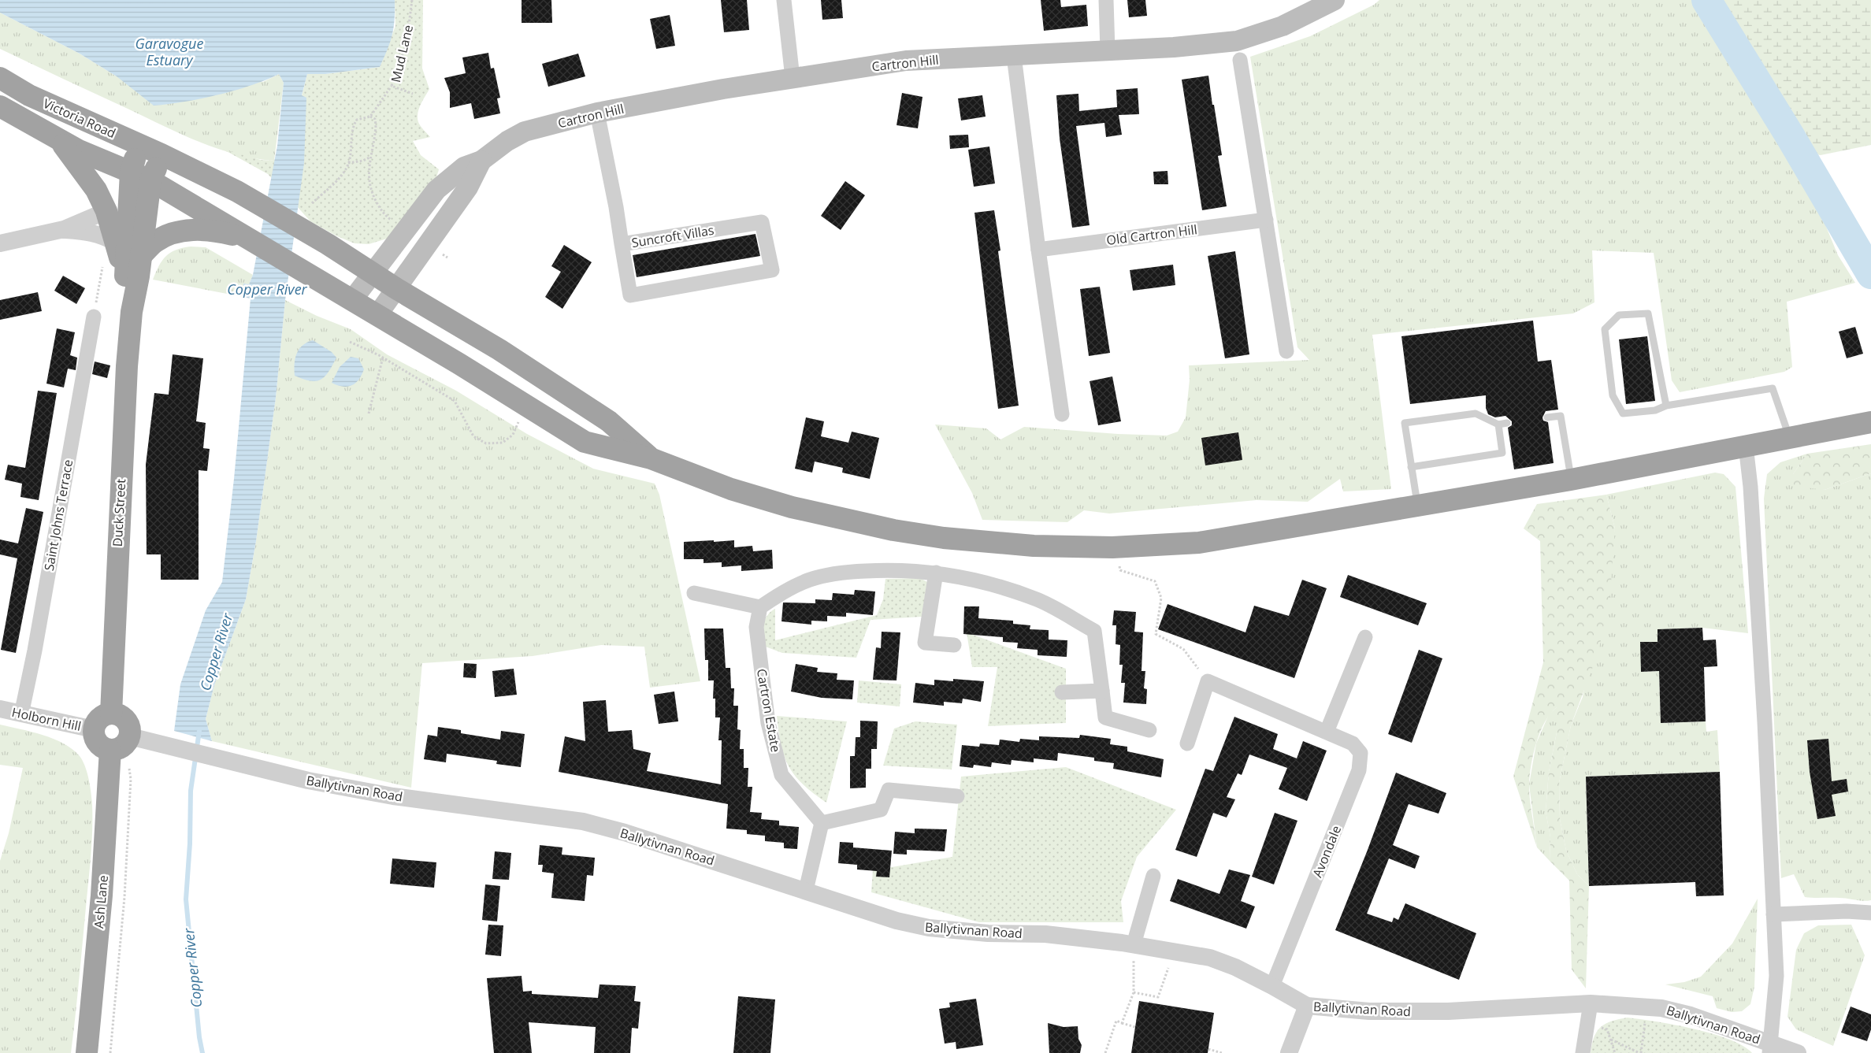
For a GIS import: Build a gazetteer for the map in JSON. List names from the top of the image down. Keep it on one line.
{"streets":{"highway":["Victoria Road","Duck Street","Ash Lane"],"main road":["Cartron Hill"],"street":["Old Cartron Hill","Suncroft Villas","Saint Johns Terrace","Cartron Estate","Holborn Hill","Ballytivnan Road","Avondale"],"path":["Mud Lane"]},"crossings":[["Cartron Hill","Victoria Road"],["Cartron Hill","Suncroft Villas"],["Victoria Road","Duck Street"],["Duck Street","Holborn Hill"],["Duck Street","Ballytivnan Road"],["Duck Street","Ash Lane"],["Saint Johns Terrace","Holborn Hill"],["Holborn Hill","Ballytivnan Road"],["Holborn Hill","Ash Lane"],["Ballytivnan Road","Avondale"],["Ballytivnan Road","Ash Lane"]],"water":["Garavogue Estuary","Copper River"]}
